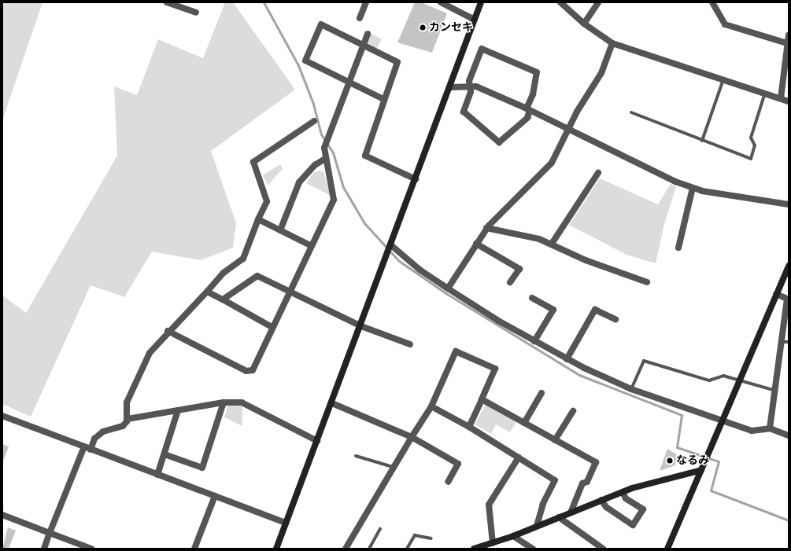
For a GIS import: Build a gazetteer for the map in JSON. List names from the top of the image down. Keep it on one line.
{"places":["カンセキ","なるみ"]}
